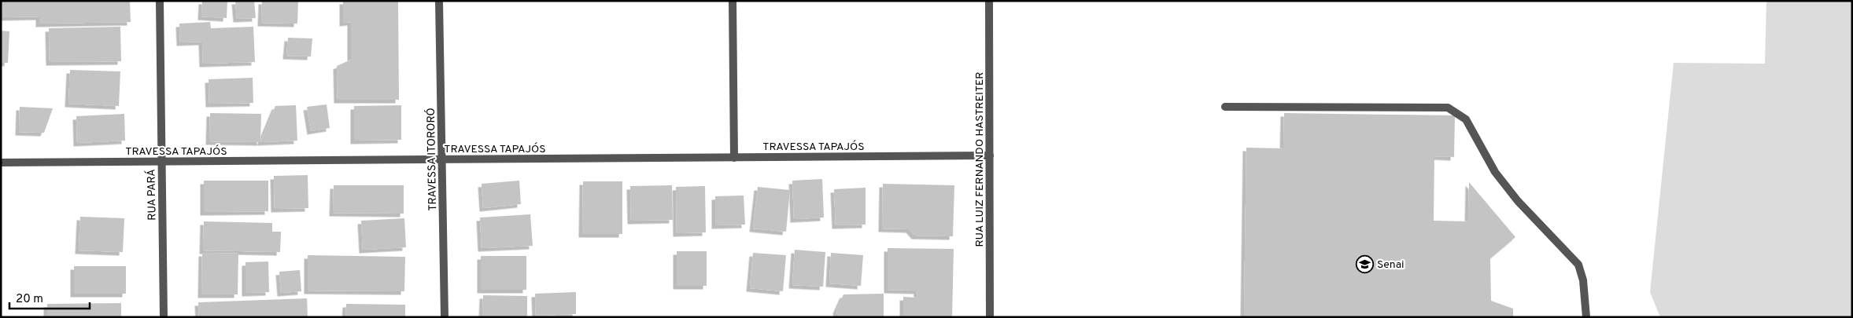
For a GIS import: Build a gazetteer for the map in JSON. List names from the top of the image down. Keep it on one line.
{"streets":{"street":["TRAVESSA TAPAJÓS","TRAVESSA ITORORÓ","RUA LUIZ FERNANDO HASTREITER","RUA PARÁ"]},"crossings":[["TRAVESSA TAPAJÓS","TRAVESSA ITORORÓ"],["TRAVESSA TAPAJÓS","RUA LUIZ FERNANDO HASTREITER"],["TRAVESSA TAPAJÓS","RUA PARÁ"]],"places":{"school or university":["Senai"]},"scale_bar":"20 m"}
